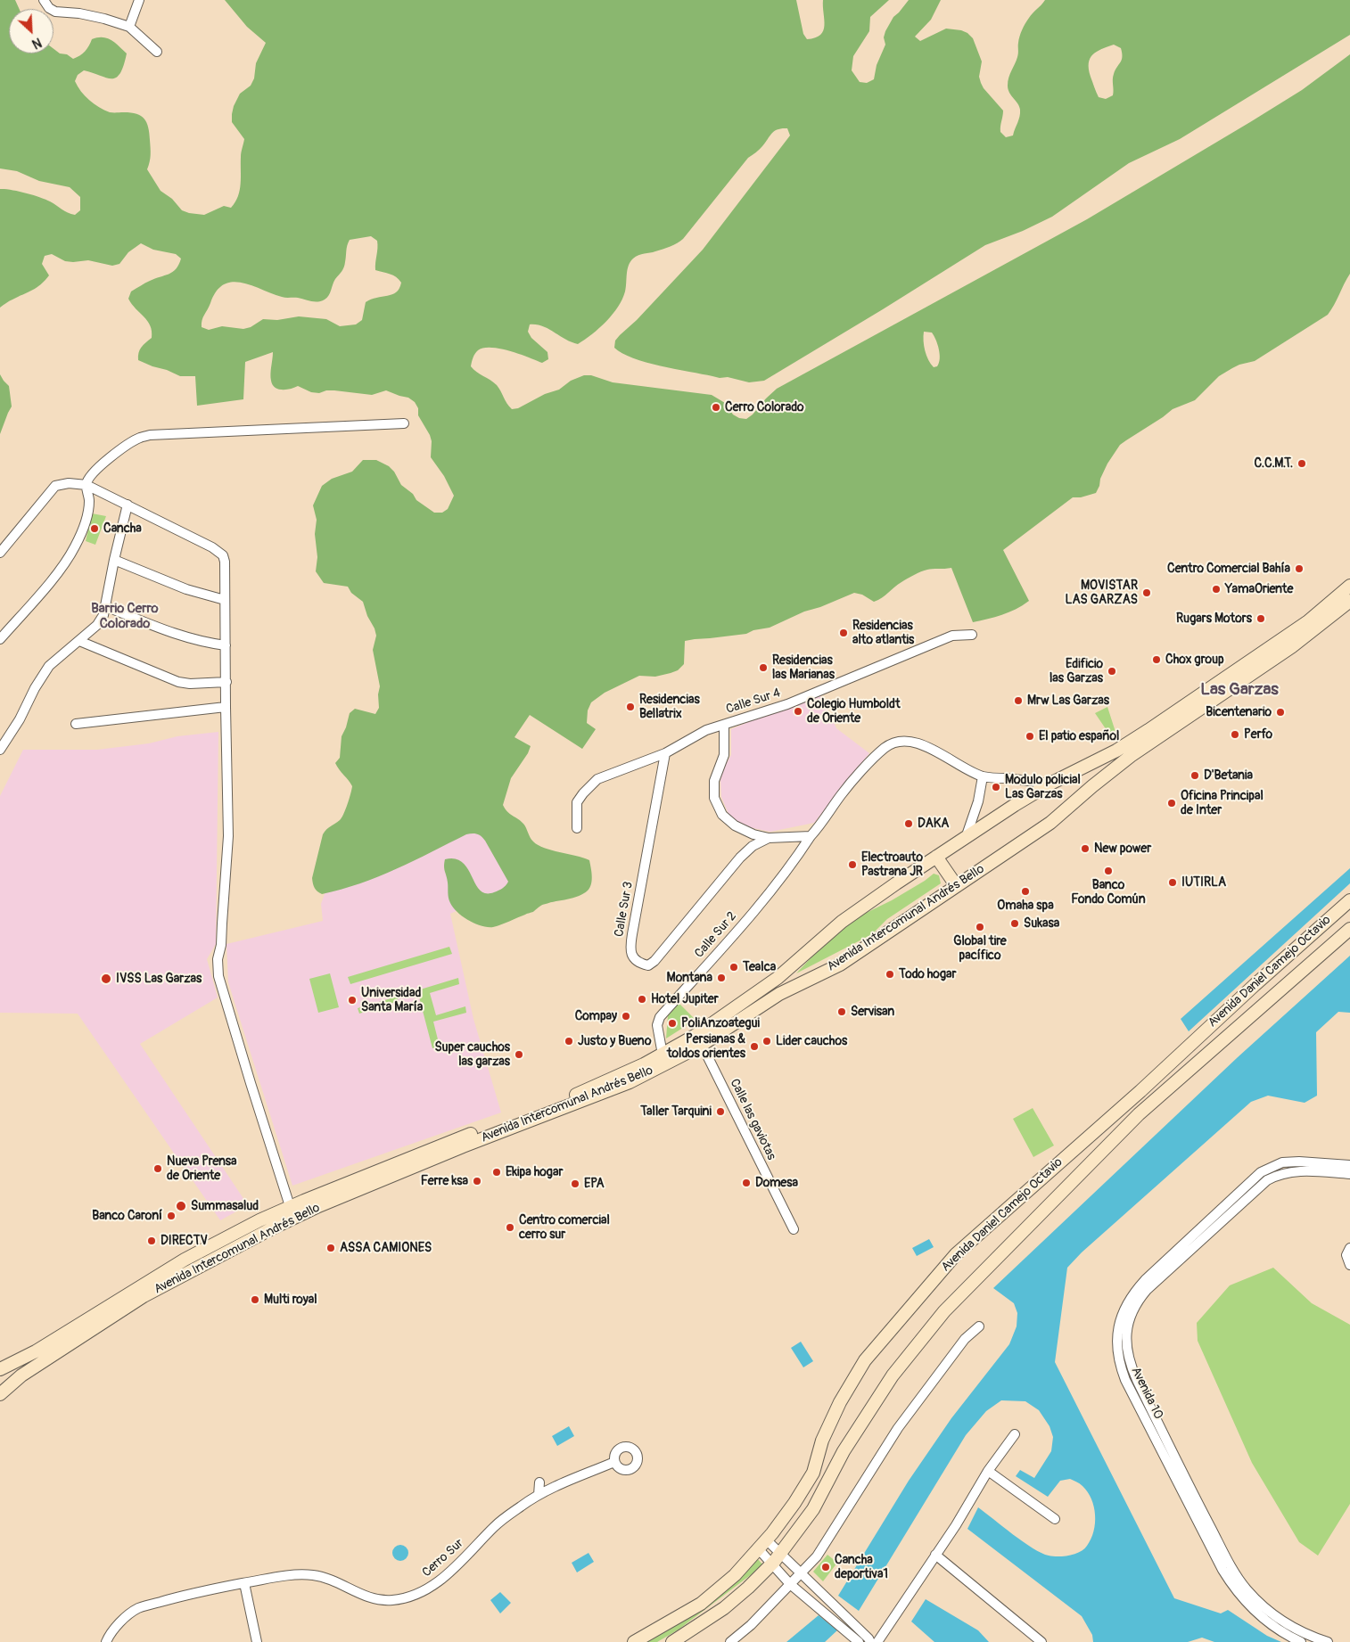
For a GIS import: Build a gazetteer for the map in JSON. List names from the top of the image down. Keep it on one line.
{"streets":{"main road":["Avenida Intercomunal Andrés Bello","Avenida Daniel Camejo Octavio"],"street":["Calle Sur 4","Calle Sur 3","Calle Sur 2","Calle las gaviotas","Avenida 10","Cerro Sur"]},"crossings":[["Calle Sur 4","Calle Sur 3"],["Avenida Intercomunal Andrés Bello","Calle Sur 2"],["Avenida Intercomunal Andrés Bello","Calle las gaviotas"]],"districts":["Barrio Cerro Colorado","Las Garzas"],"places":["Cerro Colorado","C.C.M.T.","Cancha","Centro Comercial Bahía","YamaOriente","MOVISTAR LAS GARZAS","Rugars Motors","Residencias alto atlantis","Chox group","Residencias las Marianas","Edificio las Garzas","Mrw Las Garzas","Residencias Bellatrix","Colegio Humboldt de Oriente","Bicentenario","Perfo","El patio español","D'Betania","Modulo policial Las Garzas","Oficina Principal de Inter","DAKA","New power","Electroauto Pastrana JR","Banco Fondo Común","IUTIRLA","Omaha spa","Sukasa","Global tire pacífico","Tealca","Todo hogar","Montana","IVSS Las Garzas","Hotel Jupiter","Universidad Santa María","Servisan","Compay","PoliAnzoategui","Justo y Bueno","Lider cauchos","Persianas & toldos orientes","Super cauchos las garzas","Taller Tarquini","Nueva Prensa de Oriente","Ekipa hogar","Ferre ksa","Domesa","EPA","Summasalud","Banco Caroní","Centro comercial cerro sur","DIRECTV","ASSA CAMIONES","Multi royal","Cancha deportiva1"],"north":"bottom right"}
